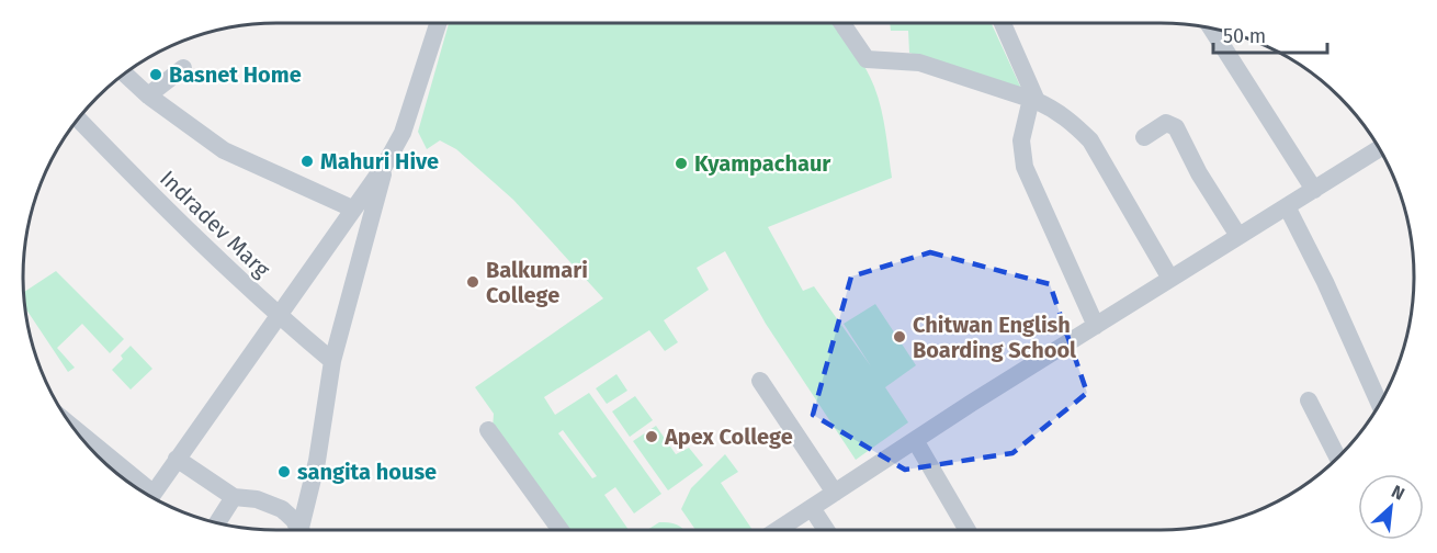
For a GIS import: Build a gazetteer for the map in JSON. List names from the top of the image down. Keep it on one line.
{"streets":{"street":["Indradev Marg"]},"places":["Basnet Home","Mahuri Hive","Kyampachaur","Balkumari College","Chitwan English Boarding School","Apex College","sangita house"],"scale_bar":"50 m","north":"top right"}
